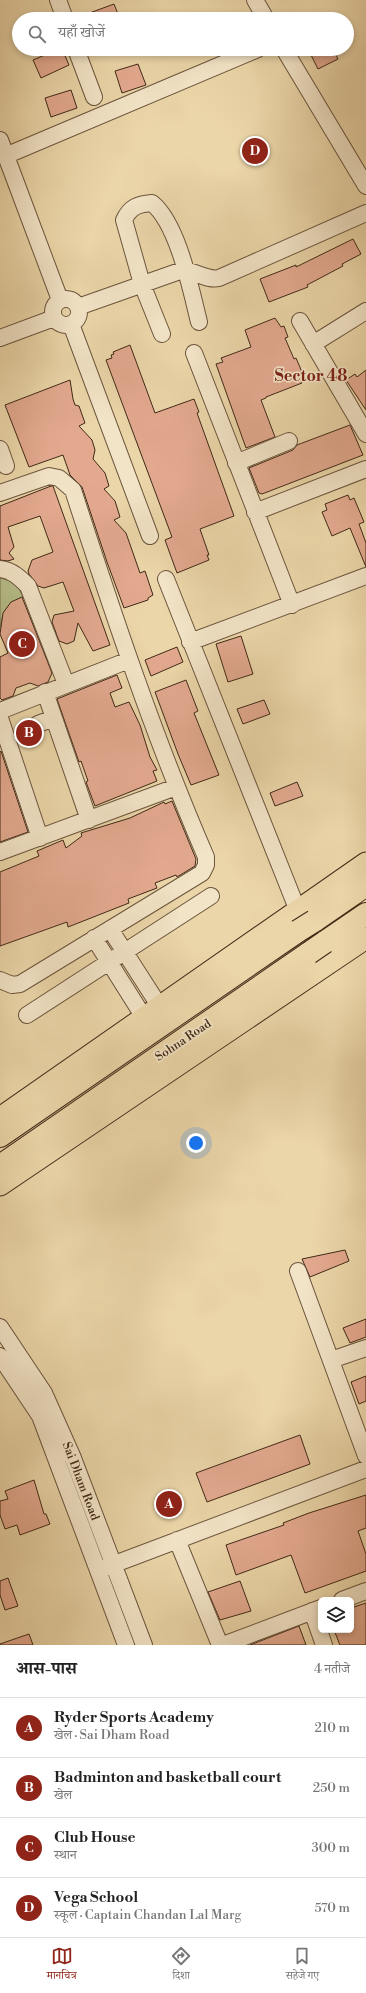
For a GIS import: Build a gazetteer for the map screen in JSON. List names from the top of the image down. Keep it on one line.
{"streets":{"highway":["Sohna Road"],"street":["Sai Dham Road"]},"districts":["Sector 48"],"page":{"search":"यहाँ खोजें","pins":["D","C","B","A"],"heading":["आस-पास","4 नतीजे"],"list":[{"mark":"A","name":"Ryder Sports Academy","note":"खेल · Sai Dham Road","value":"210 m"},{"mark":"B","name":"Badminton and basketball court","note":"खेल","value":"250 m"},{"mark":"C","name":"Club House","note":"स्थान","value":"300 m"},{"mark":"D","name":"Vega School","note":"स्कूल · Captain Chandan Lal Marg","value":"570 m"}],"nav":["मानचित्र","दिशा","सहेजे गए"]}}
